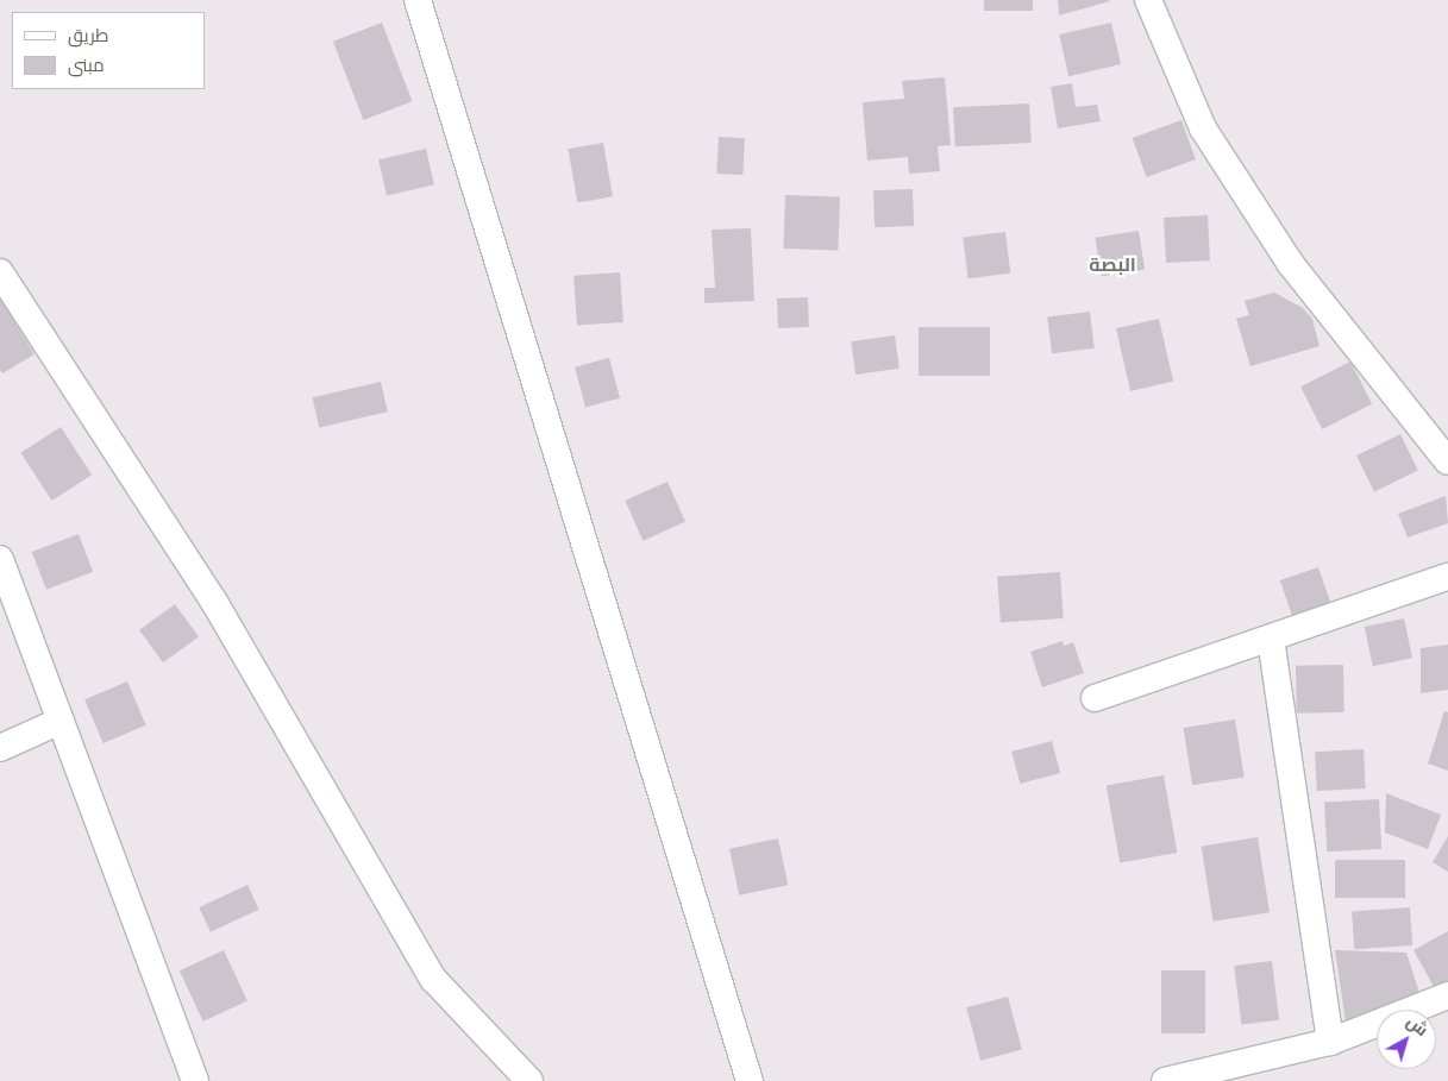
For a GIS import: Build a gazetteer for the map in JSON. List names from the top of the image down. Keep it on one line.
{"districts":["البصة"],"legend":["طريق","مبنى"],"north":"top right"}
